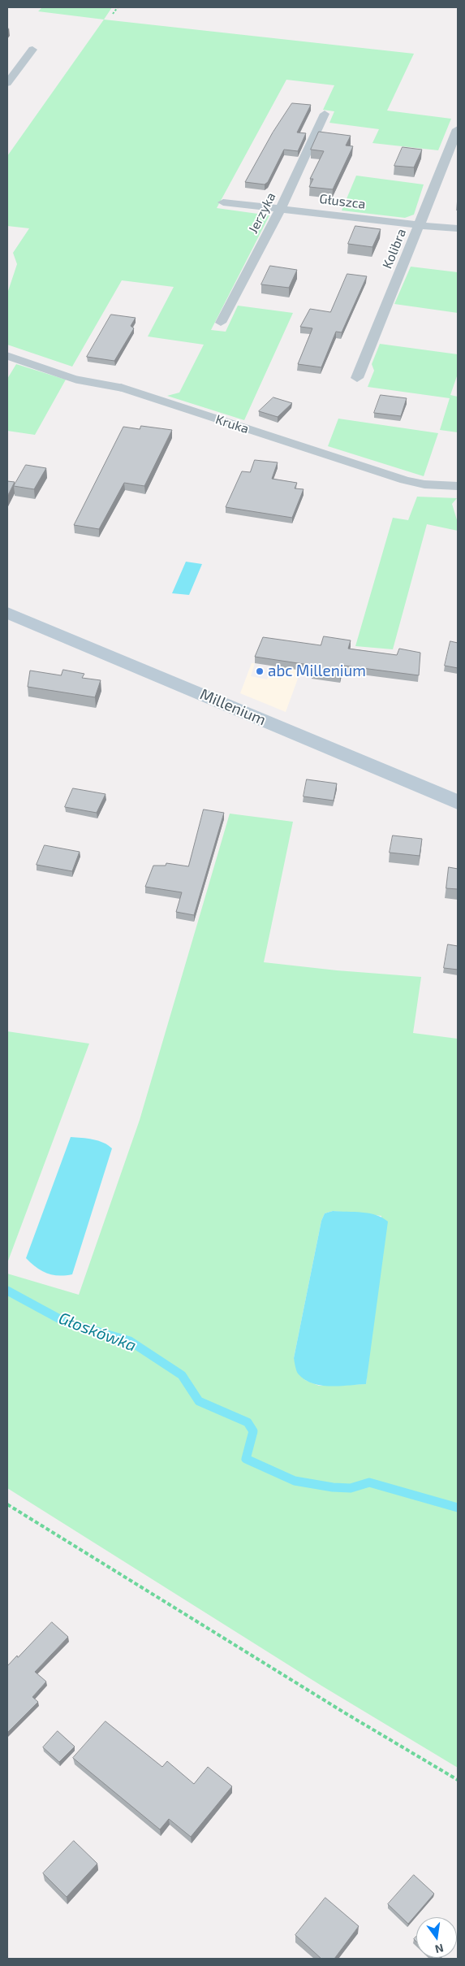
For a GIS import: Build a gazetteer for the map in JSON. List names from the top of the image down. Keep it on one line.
{"streets":{"street":["Głuszca","Jerzyka","Kolibra","Kruka","Millenium"]},"crossings":[["Głuszca","Jerzyka"],["Głuszca","Kolibra"]],"water":["Głoskówka"],"places":["abc Millenium"],"north":"bottom"}
